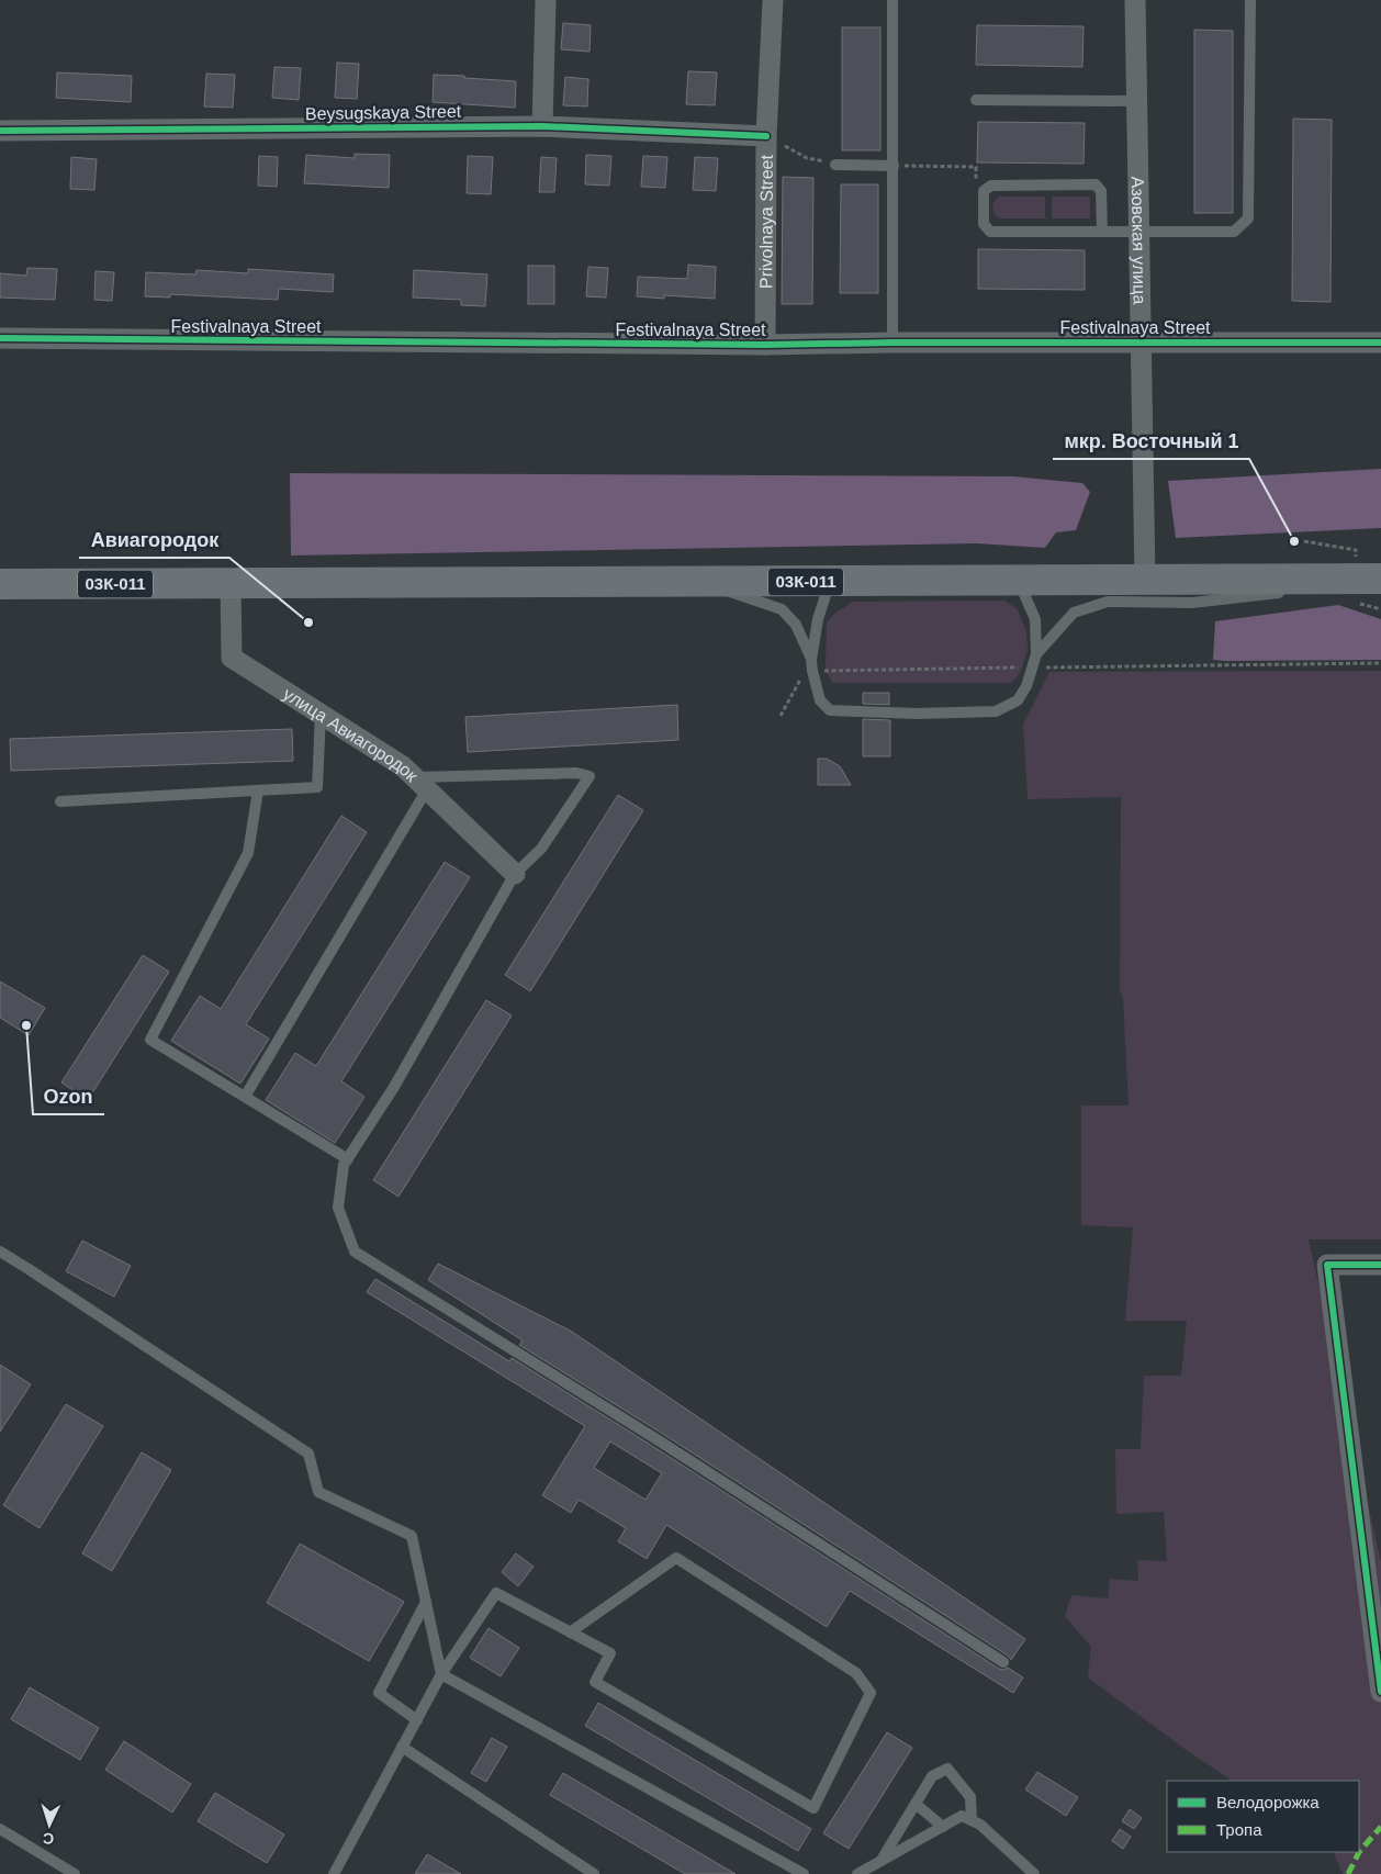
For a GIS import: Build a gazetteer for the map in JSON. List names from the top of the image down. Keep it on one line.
{"streets":{"main road":["03К-011"],"street":["Beysugskaya Street","Privolnaya Street","Азовская улица","Festivalnaya Street","улица Авиагородок"]},"crossings":[["Beysugskaya Street","Privolnaya Street"],["Privolnaya Street","Festivalnaya Street"],["Азовская улица","Festivalnaya Street"],["Азовская улица","03К-011"],["03К-011","улица Авиагородок"]],"places":["мкр. Восточный 1","Авиагородок","Ozon"],"legend":["Велодорожка","Тропа"],"north":"bottom"}
